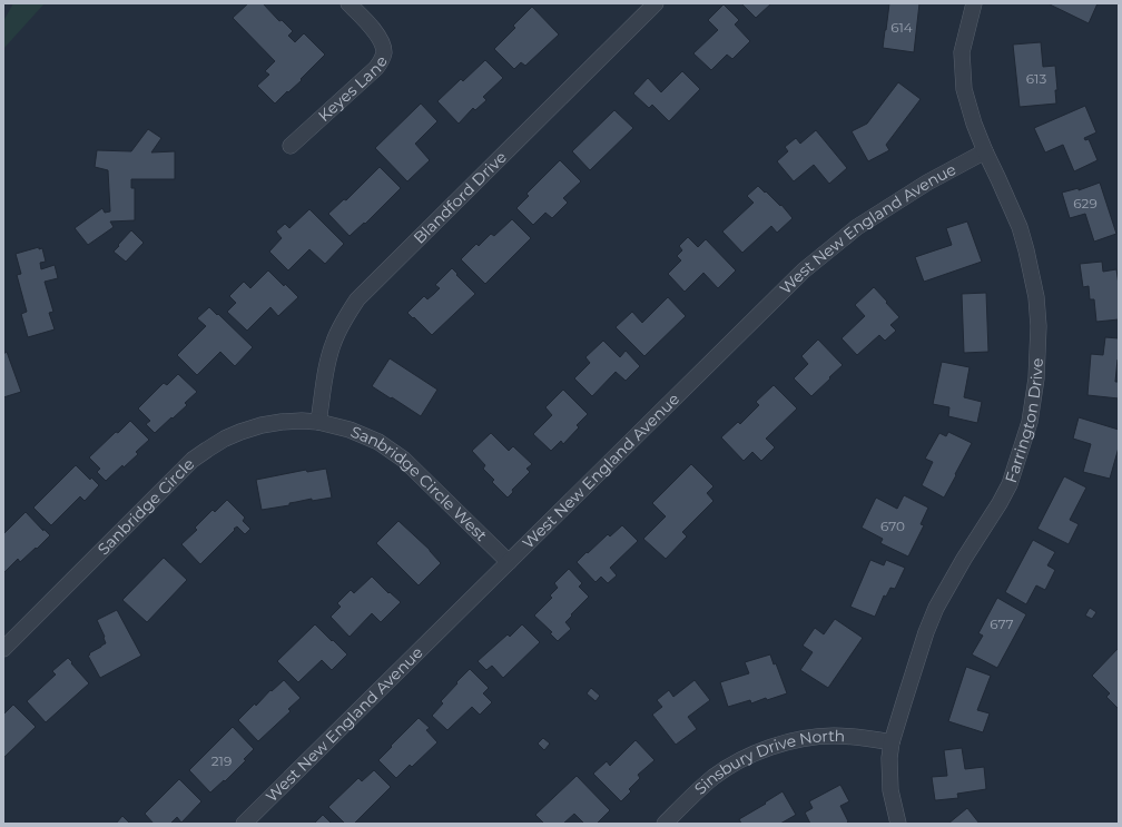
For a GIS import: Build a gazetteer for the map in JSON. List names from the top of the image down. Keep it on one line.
{"streets":{"street":["Keyes Lane","Blandford Drive","West New England Avenue","Farrington Drive","Sanbridge Circle West","Sanbridge Circle","Sinsbury Drive North"]},"crossings":[["Blandford Drive","Sanbridge Circle West"],["Blandford Drive","Sanbridge Circle"],["West New England Avenue","Farrington Drive"],["West New England Avenue","Sanbridge Circle West"],["Farrington Drive","Sinsbury Drive North"],["Sanbridge Circle West","Sanbridge Circle"]],"house_numbers":["614","613","629","670","677","219"]}
